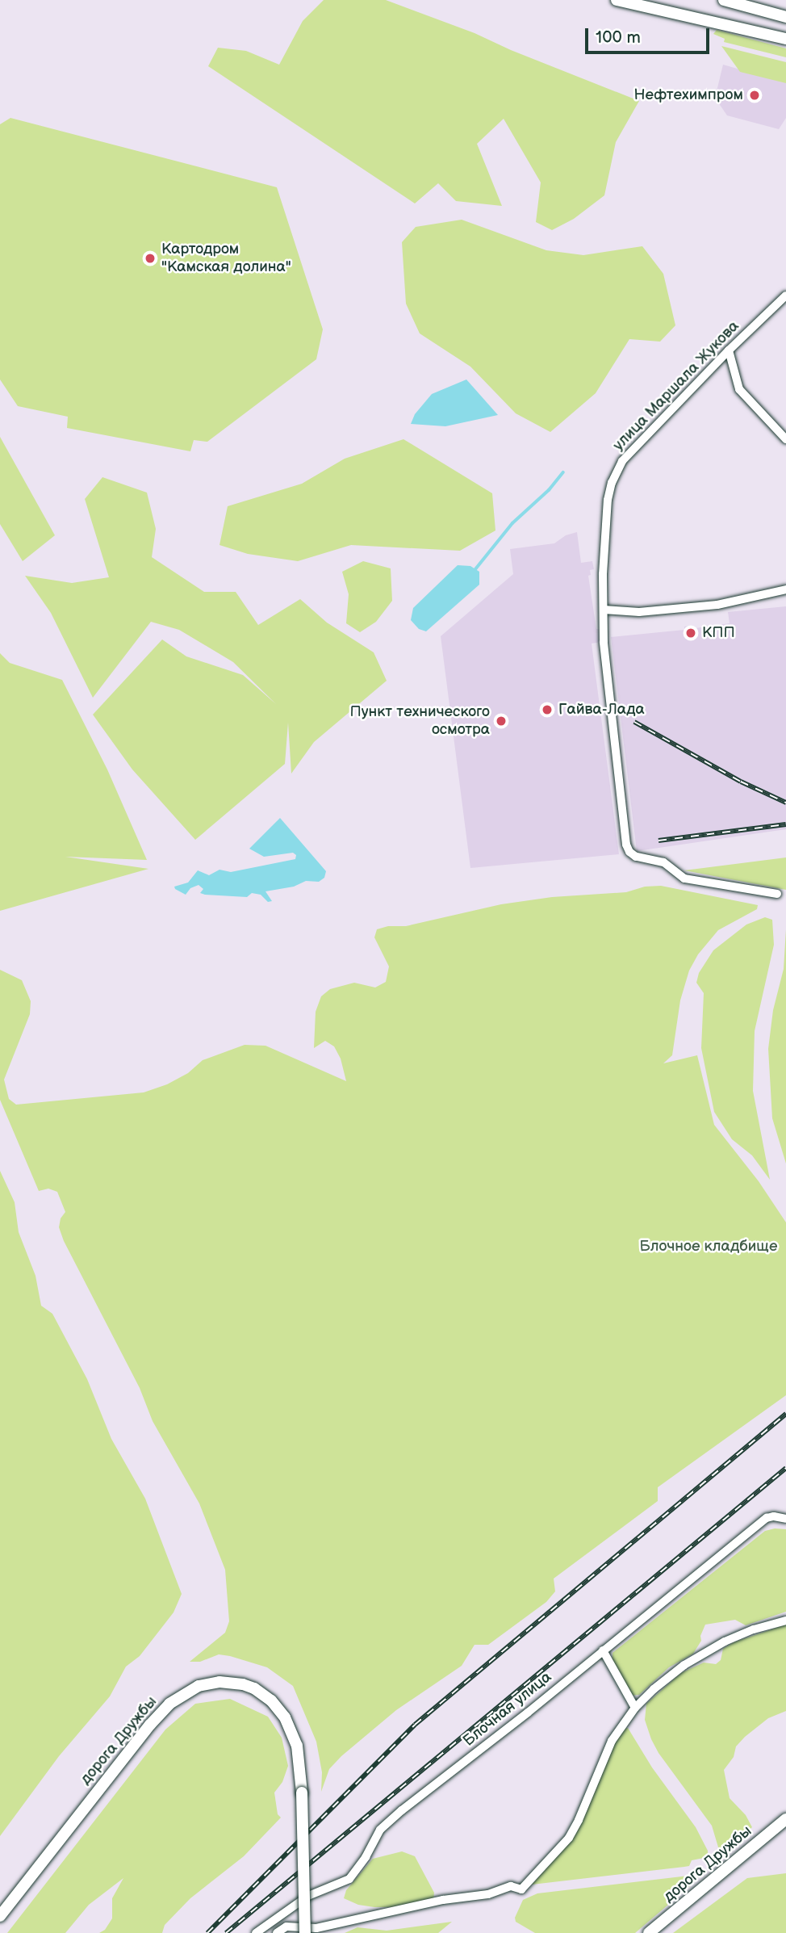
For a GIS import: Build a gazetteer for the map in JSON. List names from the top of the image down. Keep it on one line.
{"streets":{"main road":["дорога Дружбы"],"street":["улица Маршала Жукова","Блочная улица"]},"parks":["Блочное кладбище"],"places":["Нефтехимпром","Картодром \"Камская долина\"","КПП","Гайва-Лада","Пункт технического осмотра"],"scale_bar":"100 m"}
